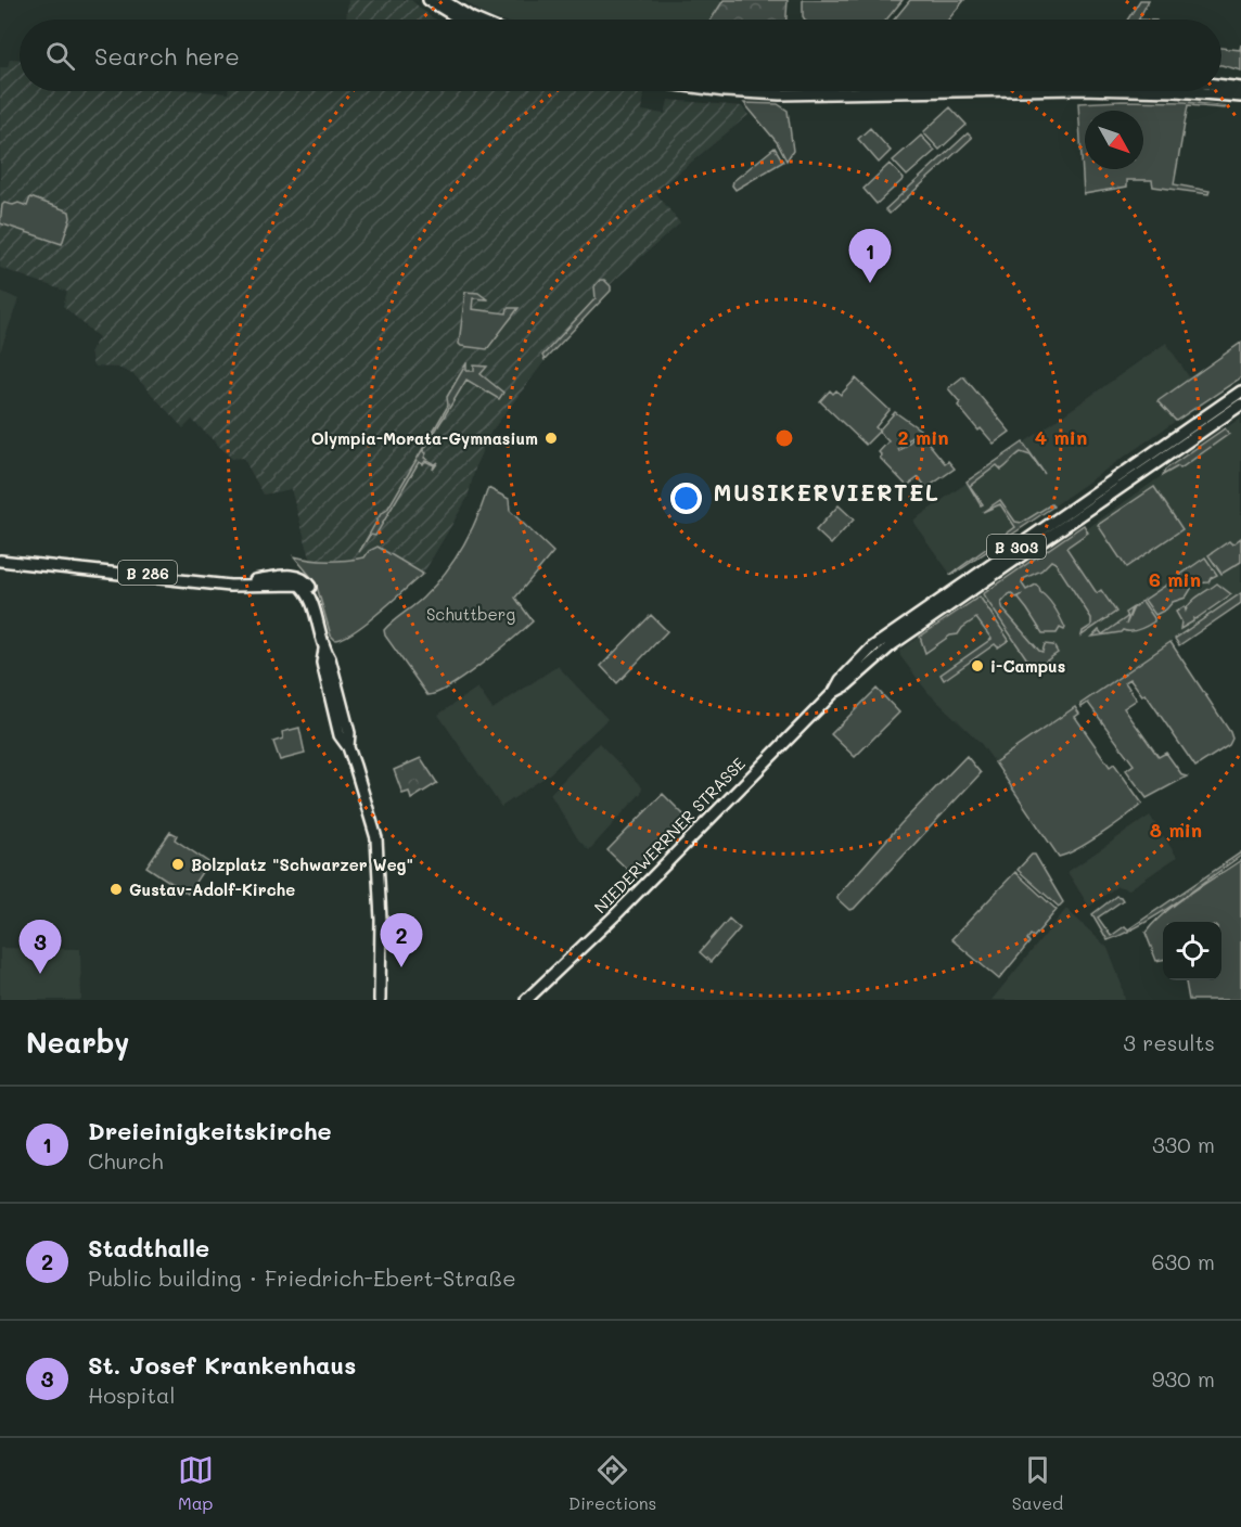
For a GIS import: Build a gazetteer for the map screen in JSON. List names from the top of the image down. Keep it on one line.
{"streets":{"main road":["B 303","B 286","NIEDERWERRNER STRASSE"]},"districts":["MUSIKERVIERTEL"],"parks":["Schuttberg"],"places":["Olympia-Morata-Gymnasium","i-Campus","Bolzplatz \"Schwarzer Weg\"","Gustav-Adolf-Kirche"],"north":"bottom right","page":{"search":"Search here","pins":["1","2","3"],"heading":["Nearby","3 results"],"list":[{"mark":"1","name":"Dreieinigkeitskirche","note":"Church","value":"330 m"},{"mark":"2","name":"Stadthalle","note":"Public building · Friedrich-Ebert-Straße","value":"630 m"},{"mark":"3","name":"St. Josef Krankenhaus","note":"Hospital","value":"930 m"}],"nav":["Map","Directions","Saved"]},"rings":["2 min","4 min","6 min","8 min"]}
